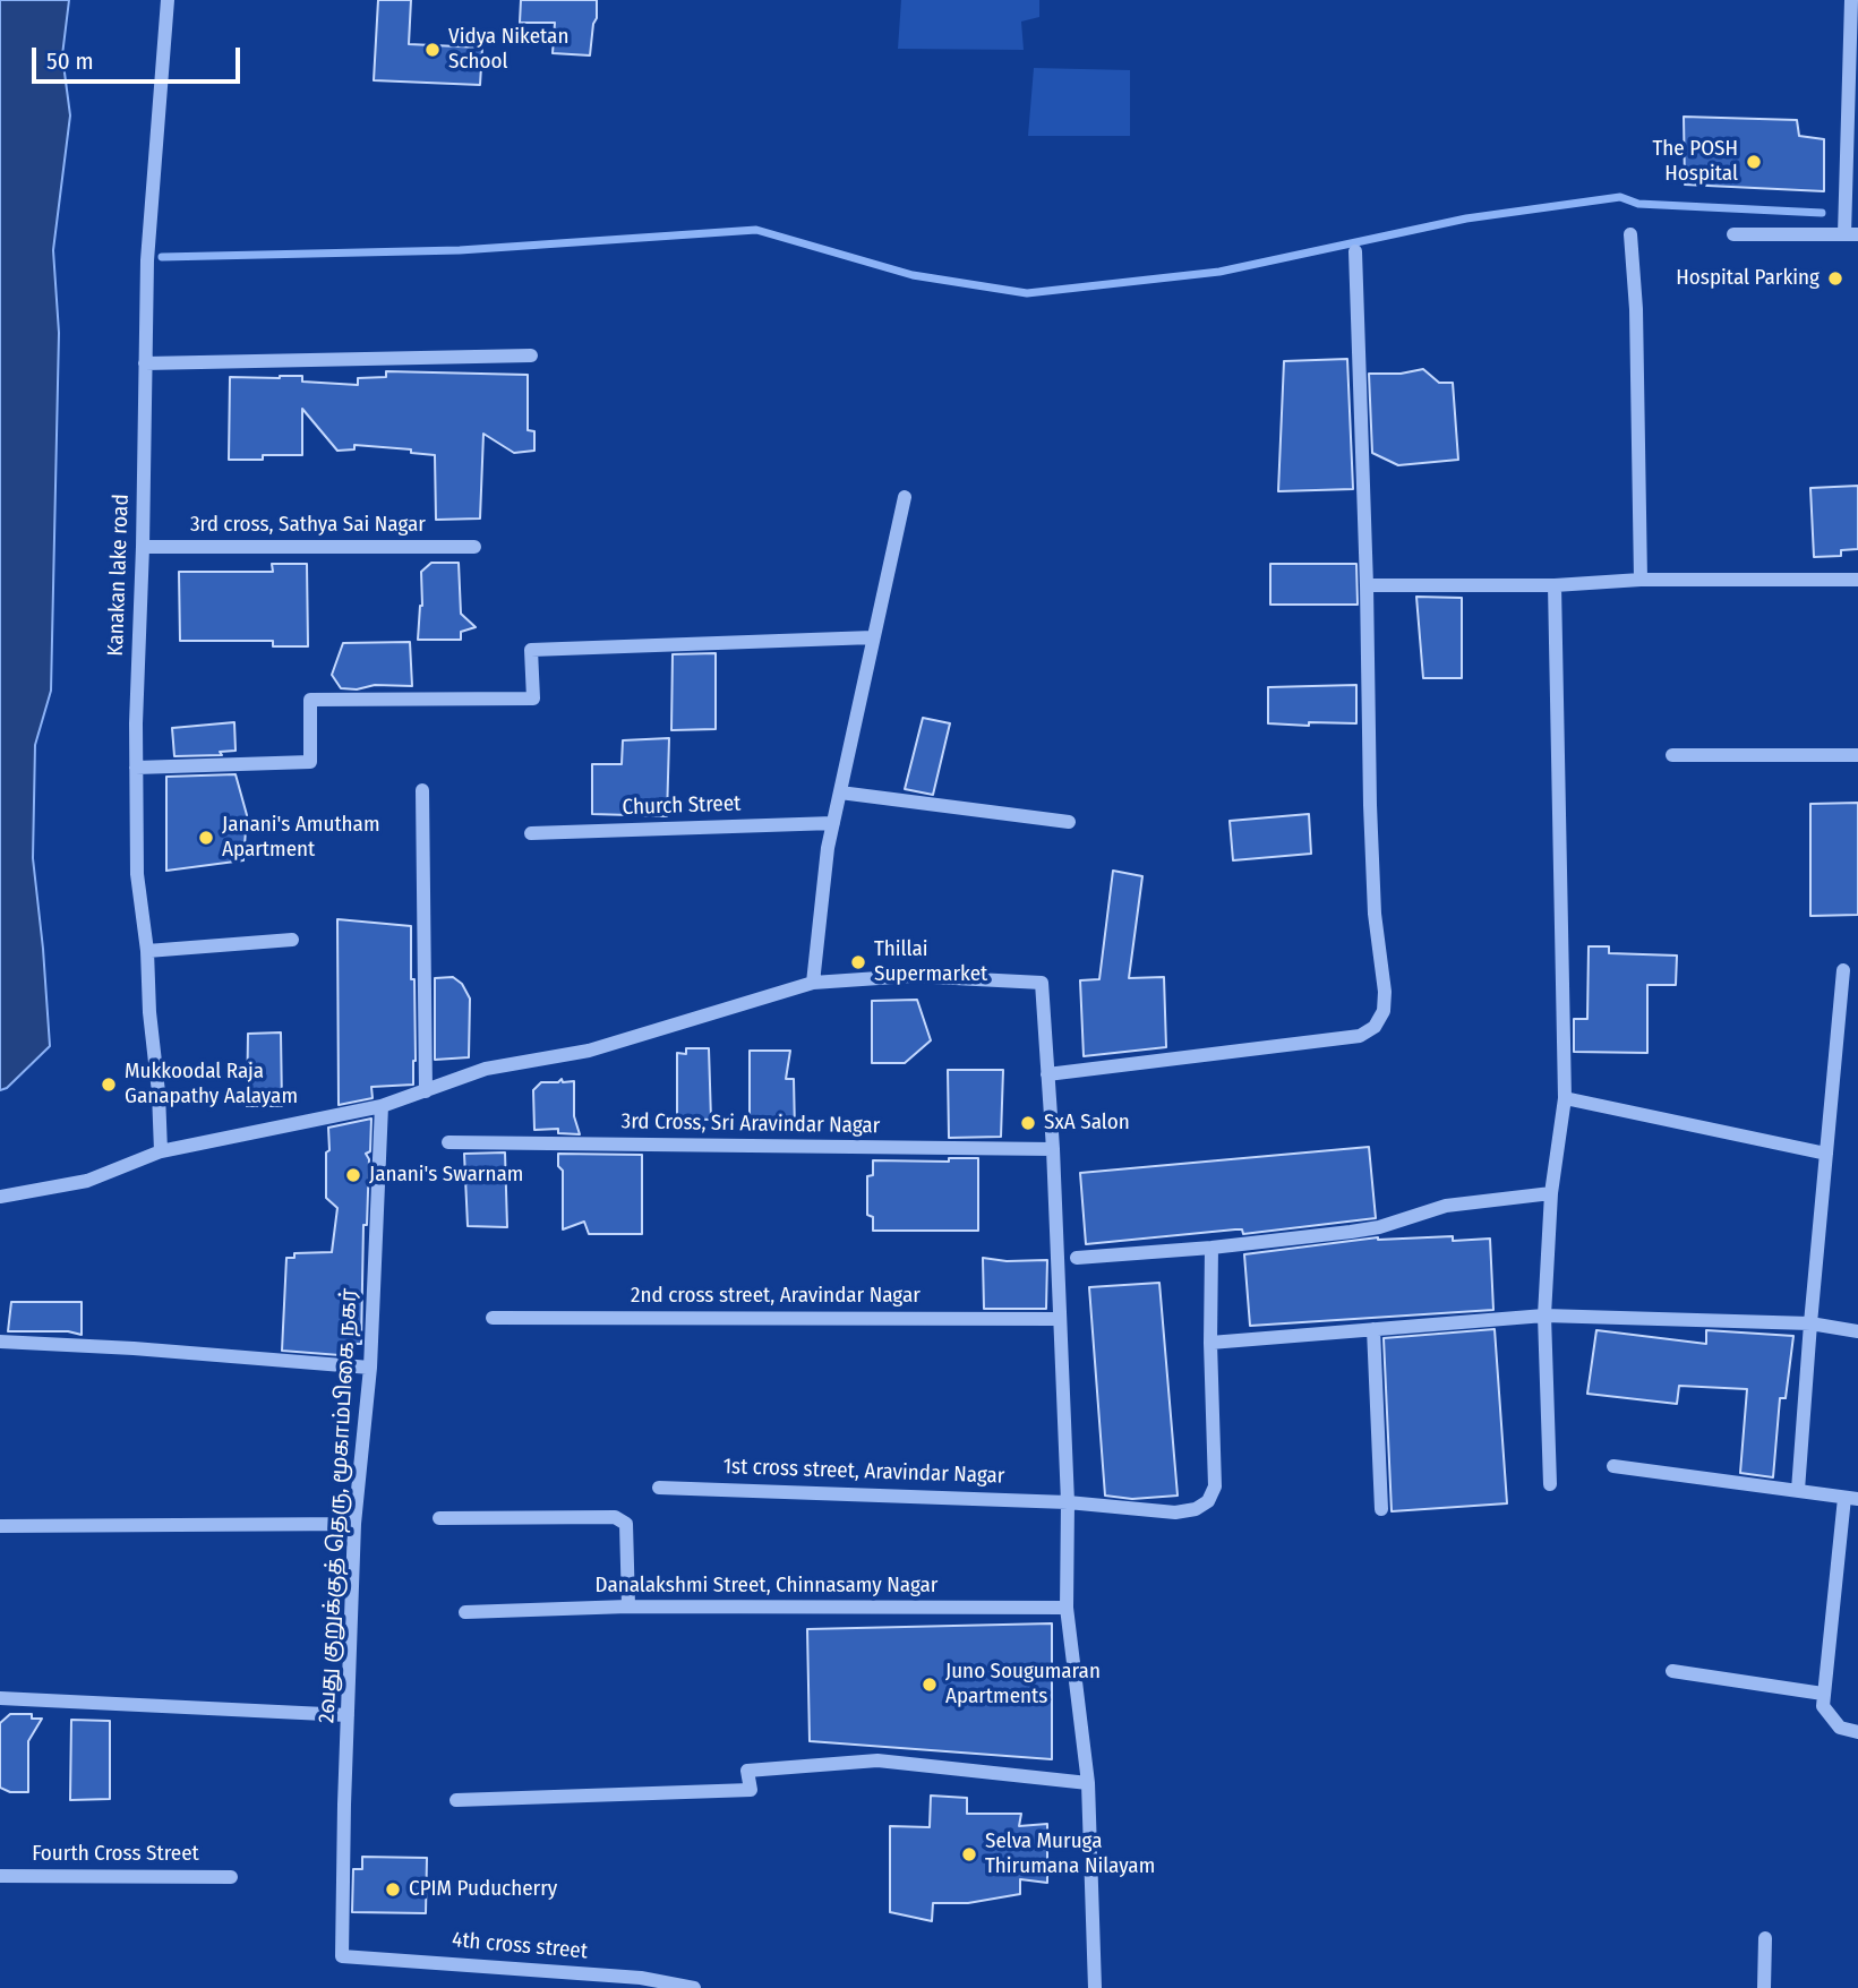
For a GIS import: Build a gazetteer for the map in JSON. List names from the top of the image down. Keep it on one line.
{"streets":{"street":["3rd cross, Sathya Sai Nagar","Kanakan lake road","Church Street","3rd Cross, Sri Aravindar Nagar","2nd cross street, Aravindar Nagar","1st cross street, Aravindar Nagar","2வது குறுக்குத் தெரு, மூகாம்பிகை நகர்","Danalakshmi Street, Chinnasamy Nagar","Fourth Cross Street","4th cross street"]},"crossings":[["3rd cross, Sathya Sai Nagar","Kanakan lake road"],["2வது குறுக்குத் தெரு, மூகாம்பிகை நகர்","4th cross street"]],"places":["Vidya Niketan School","The POSH Hospital","Hospital Parking","Janani's Amutham Apartment","Thillai Supermarket","Mukkoodal Raja Ganapathy Aalayam","SxA Salon","Janani's Swarnam","Juno Sougumaran Apartments","Selva Muruga Thirumana Nilayam","CPIM Puducherry"],"scale_bar":"50 m"}
